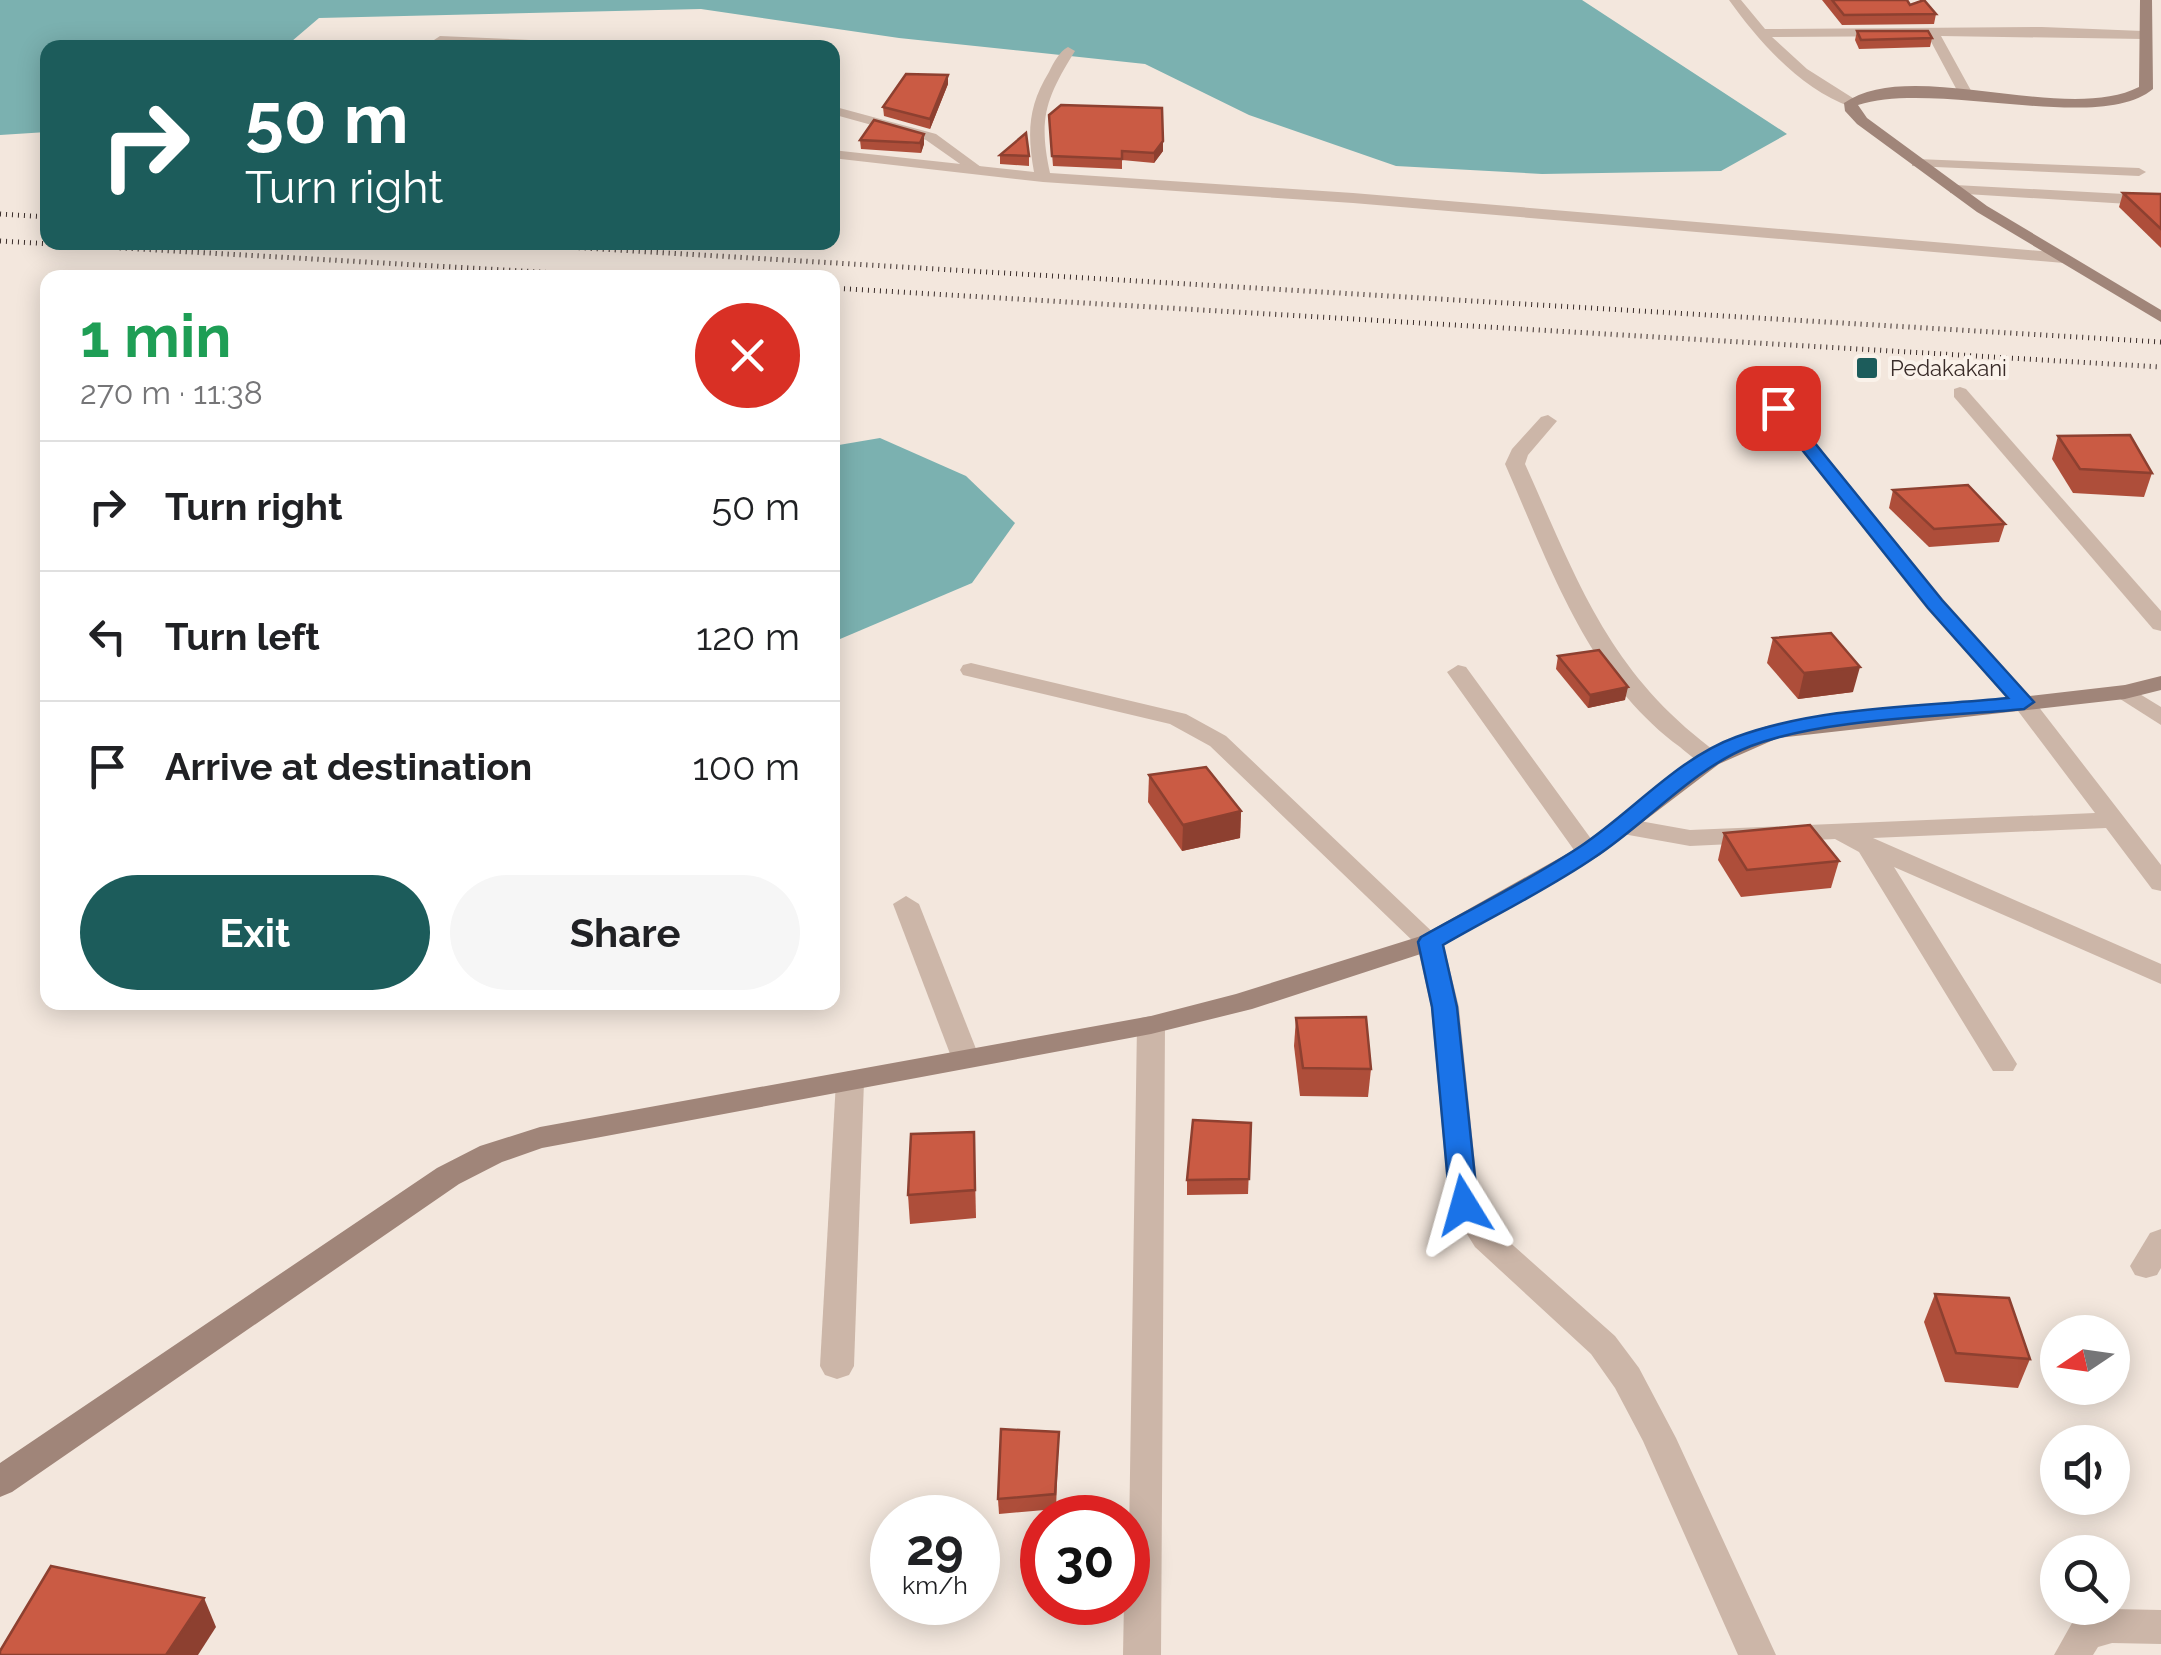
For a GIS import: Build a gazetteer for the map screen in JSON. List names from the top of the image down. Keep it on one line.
{"places":{"transit":["Pedakakani"]},"north":"left","page":{"turn":["50 m","Turn right"],"heading":["1 min","270 m · 11:38"],"list":[{"name":"Turn right","value":"50 m"},{"name":"Turn left","value":"120 m"},{"name":"Arrive at destination","value":"100 m"}],"buttons":["Exit","Share"],"speed":"29 km/h","limit":"30"}}
